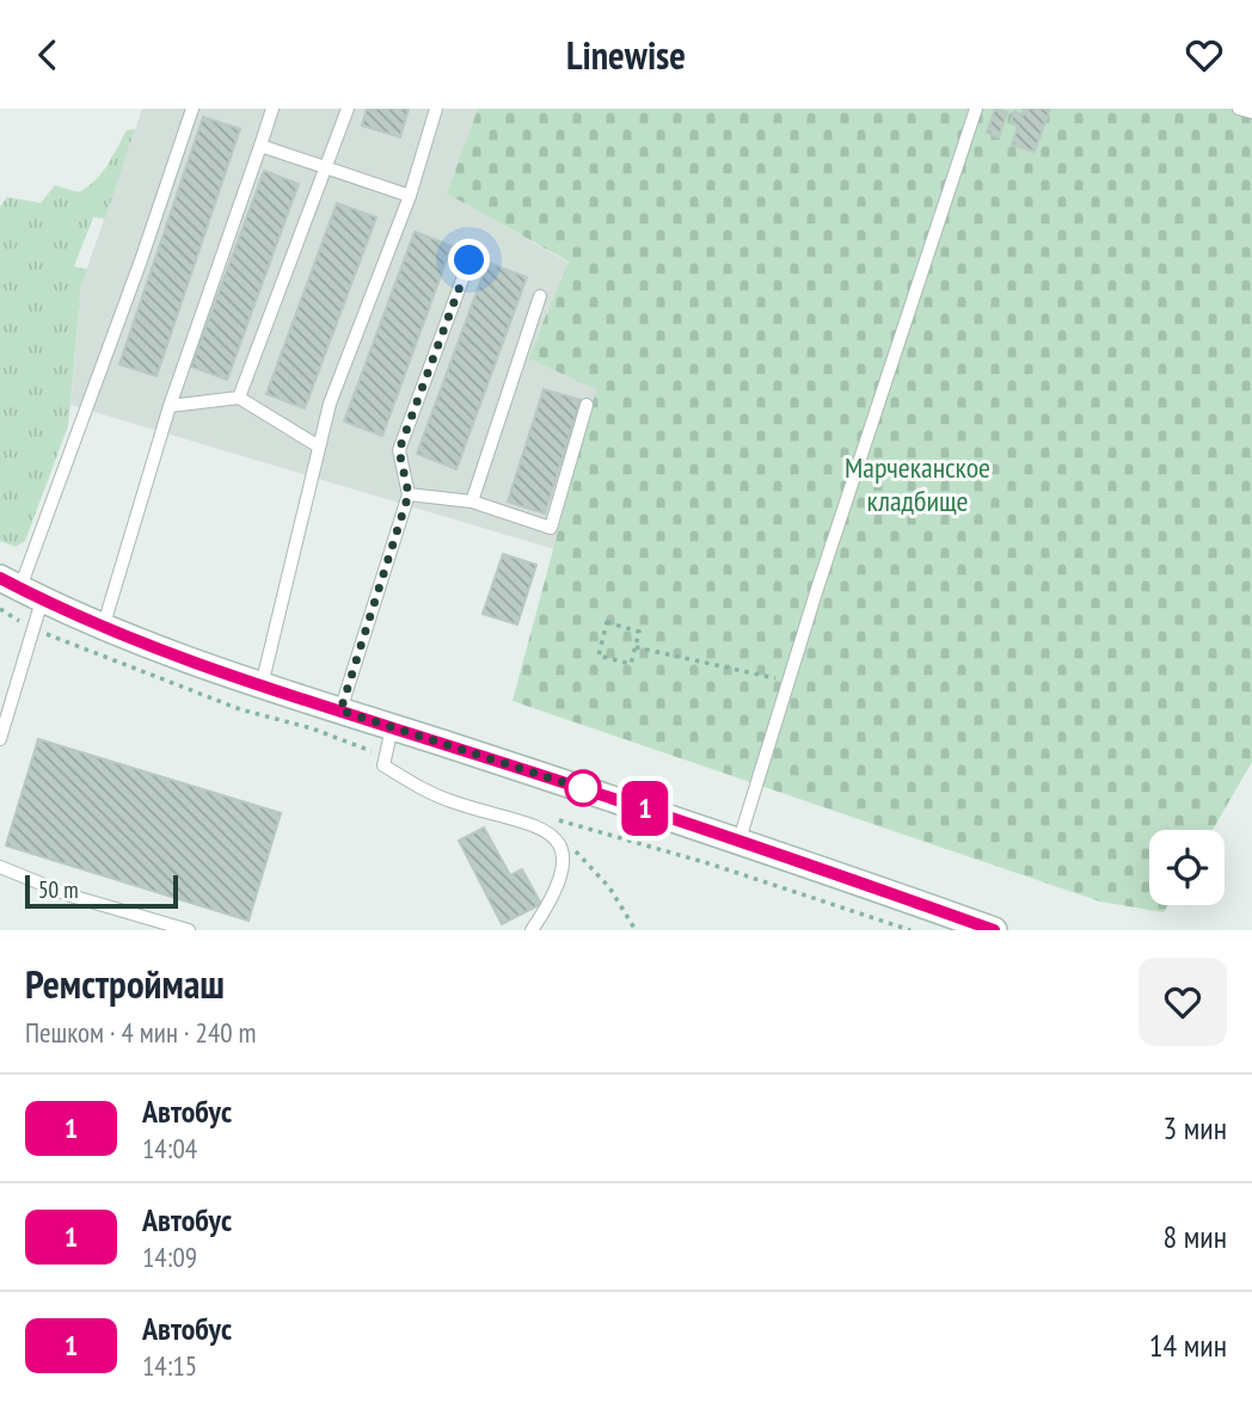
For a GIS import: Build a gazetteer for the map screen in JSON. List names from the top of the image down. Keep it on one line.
{"parks":["Марчеканское кладбище"],"lines":["bus line 1"],"scale_bar":"50 m","page":{"header":"Linewise","on_map":"1","scale":"50 m","heading":["Ремстроймаш","Пешком · 4 мин · 240 m"],"list":[{"mark":"1","name":"Автобус","note":"14:04","value":"3 мин"},{"mark":"1","name":"Автобус","note":"14:09","value":"8 мин"},{"mark":"1","name":"Автобус","note":"14:15","value":"14 мин"}]}}
